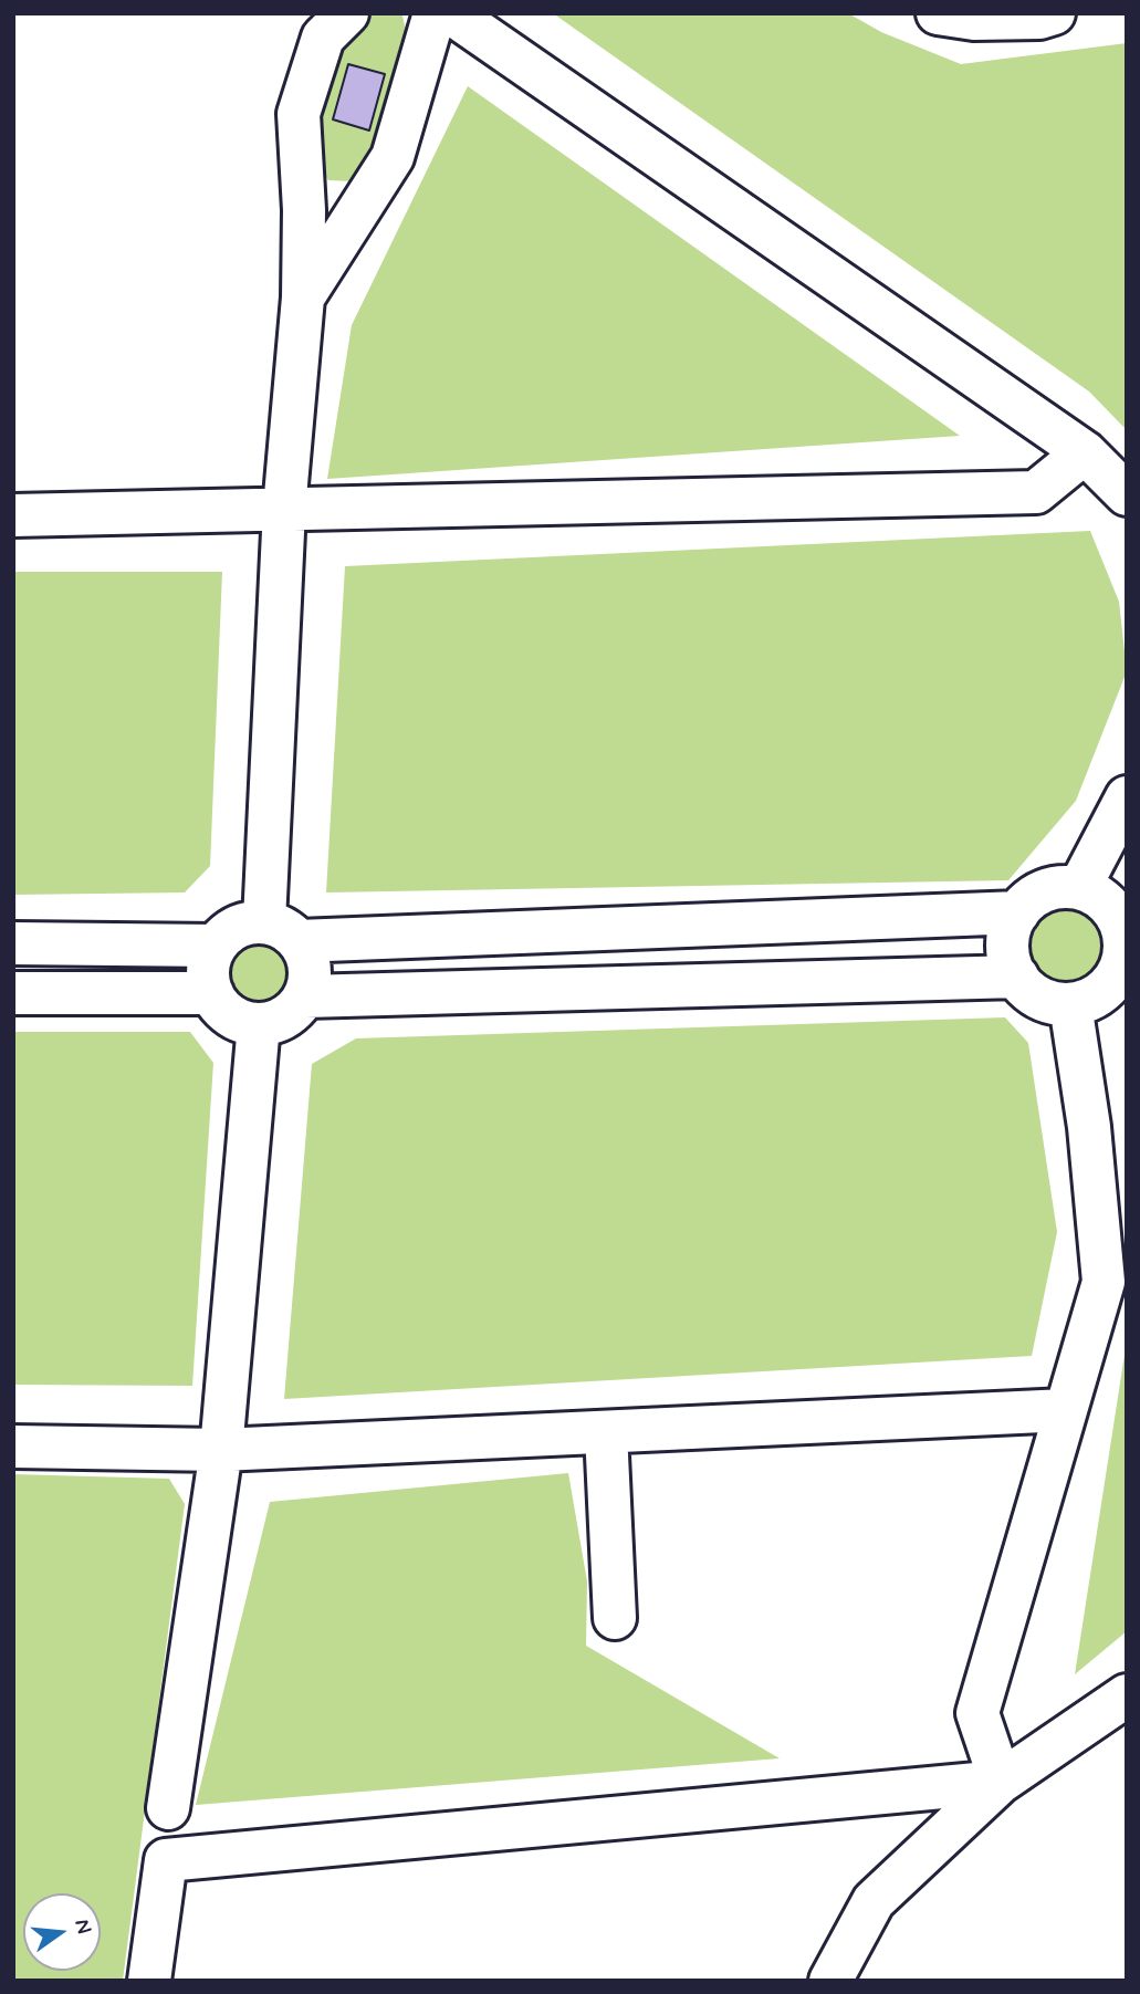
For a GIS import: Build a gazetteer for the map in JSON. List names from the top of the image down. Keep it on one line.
{"north":"right"}
